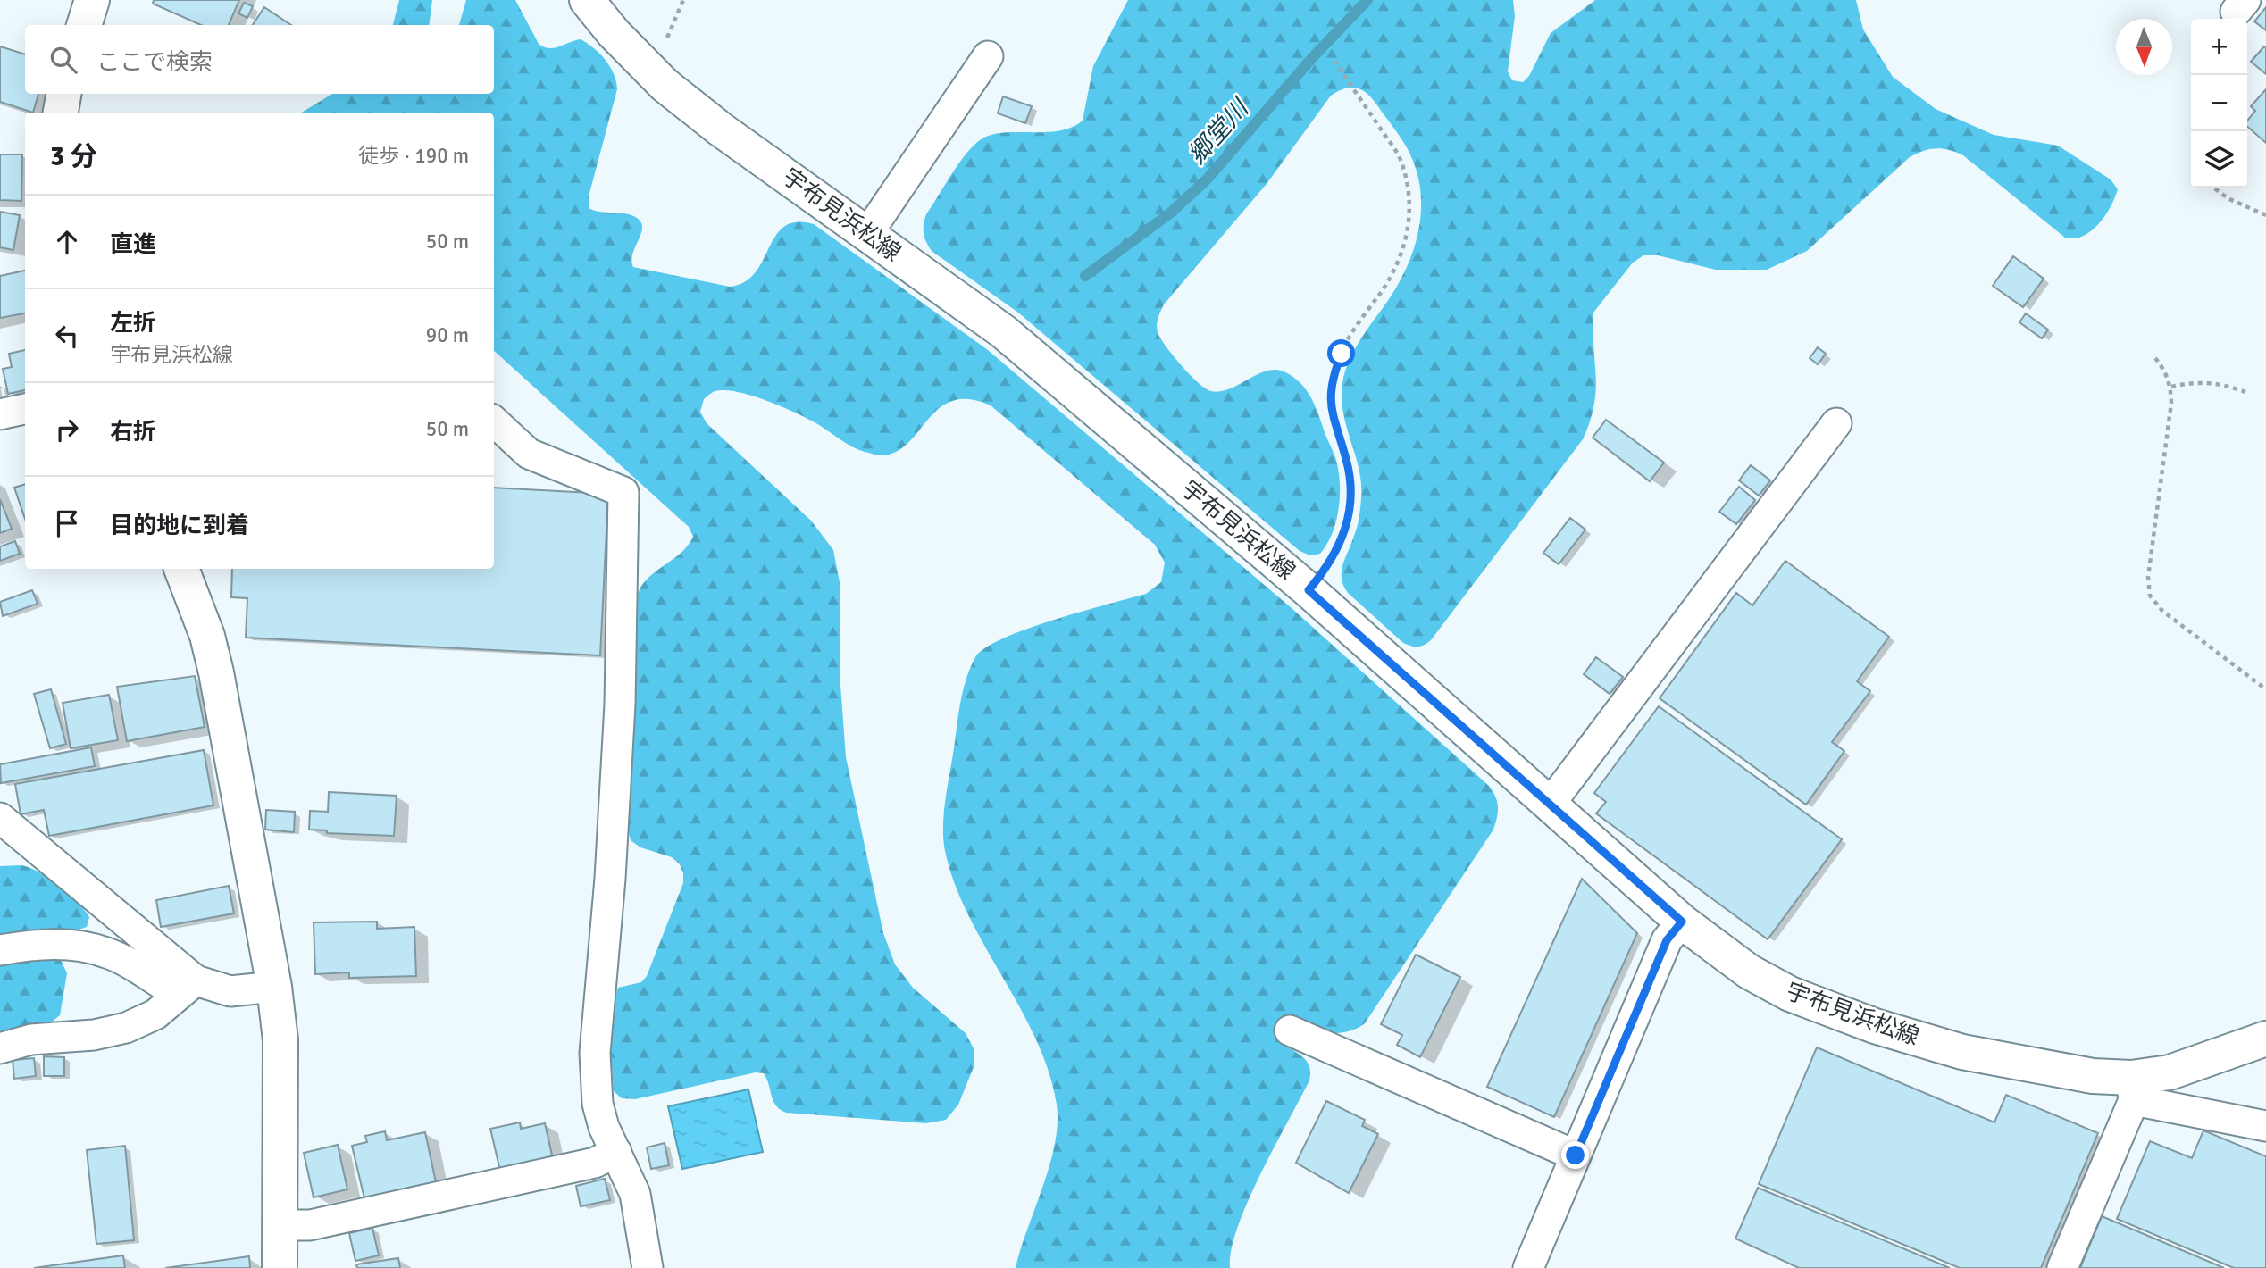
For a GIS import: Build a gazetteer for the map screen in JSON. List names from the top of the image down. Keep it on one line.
{"streets":{"main road":["宇布見浜松線"]},"water":["郷堂川"],"north":"bottom","page":{"map_buttons":["+","−"],"search":"ここで検索","heading":["3 分","徒歩 · 190 m"],"list":[["直進","50 m"],["左折","宇布見浜松線","90 m"],["右折","50 m"],"目的地に到着"]}}
